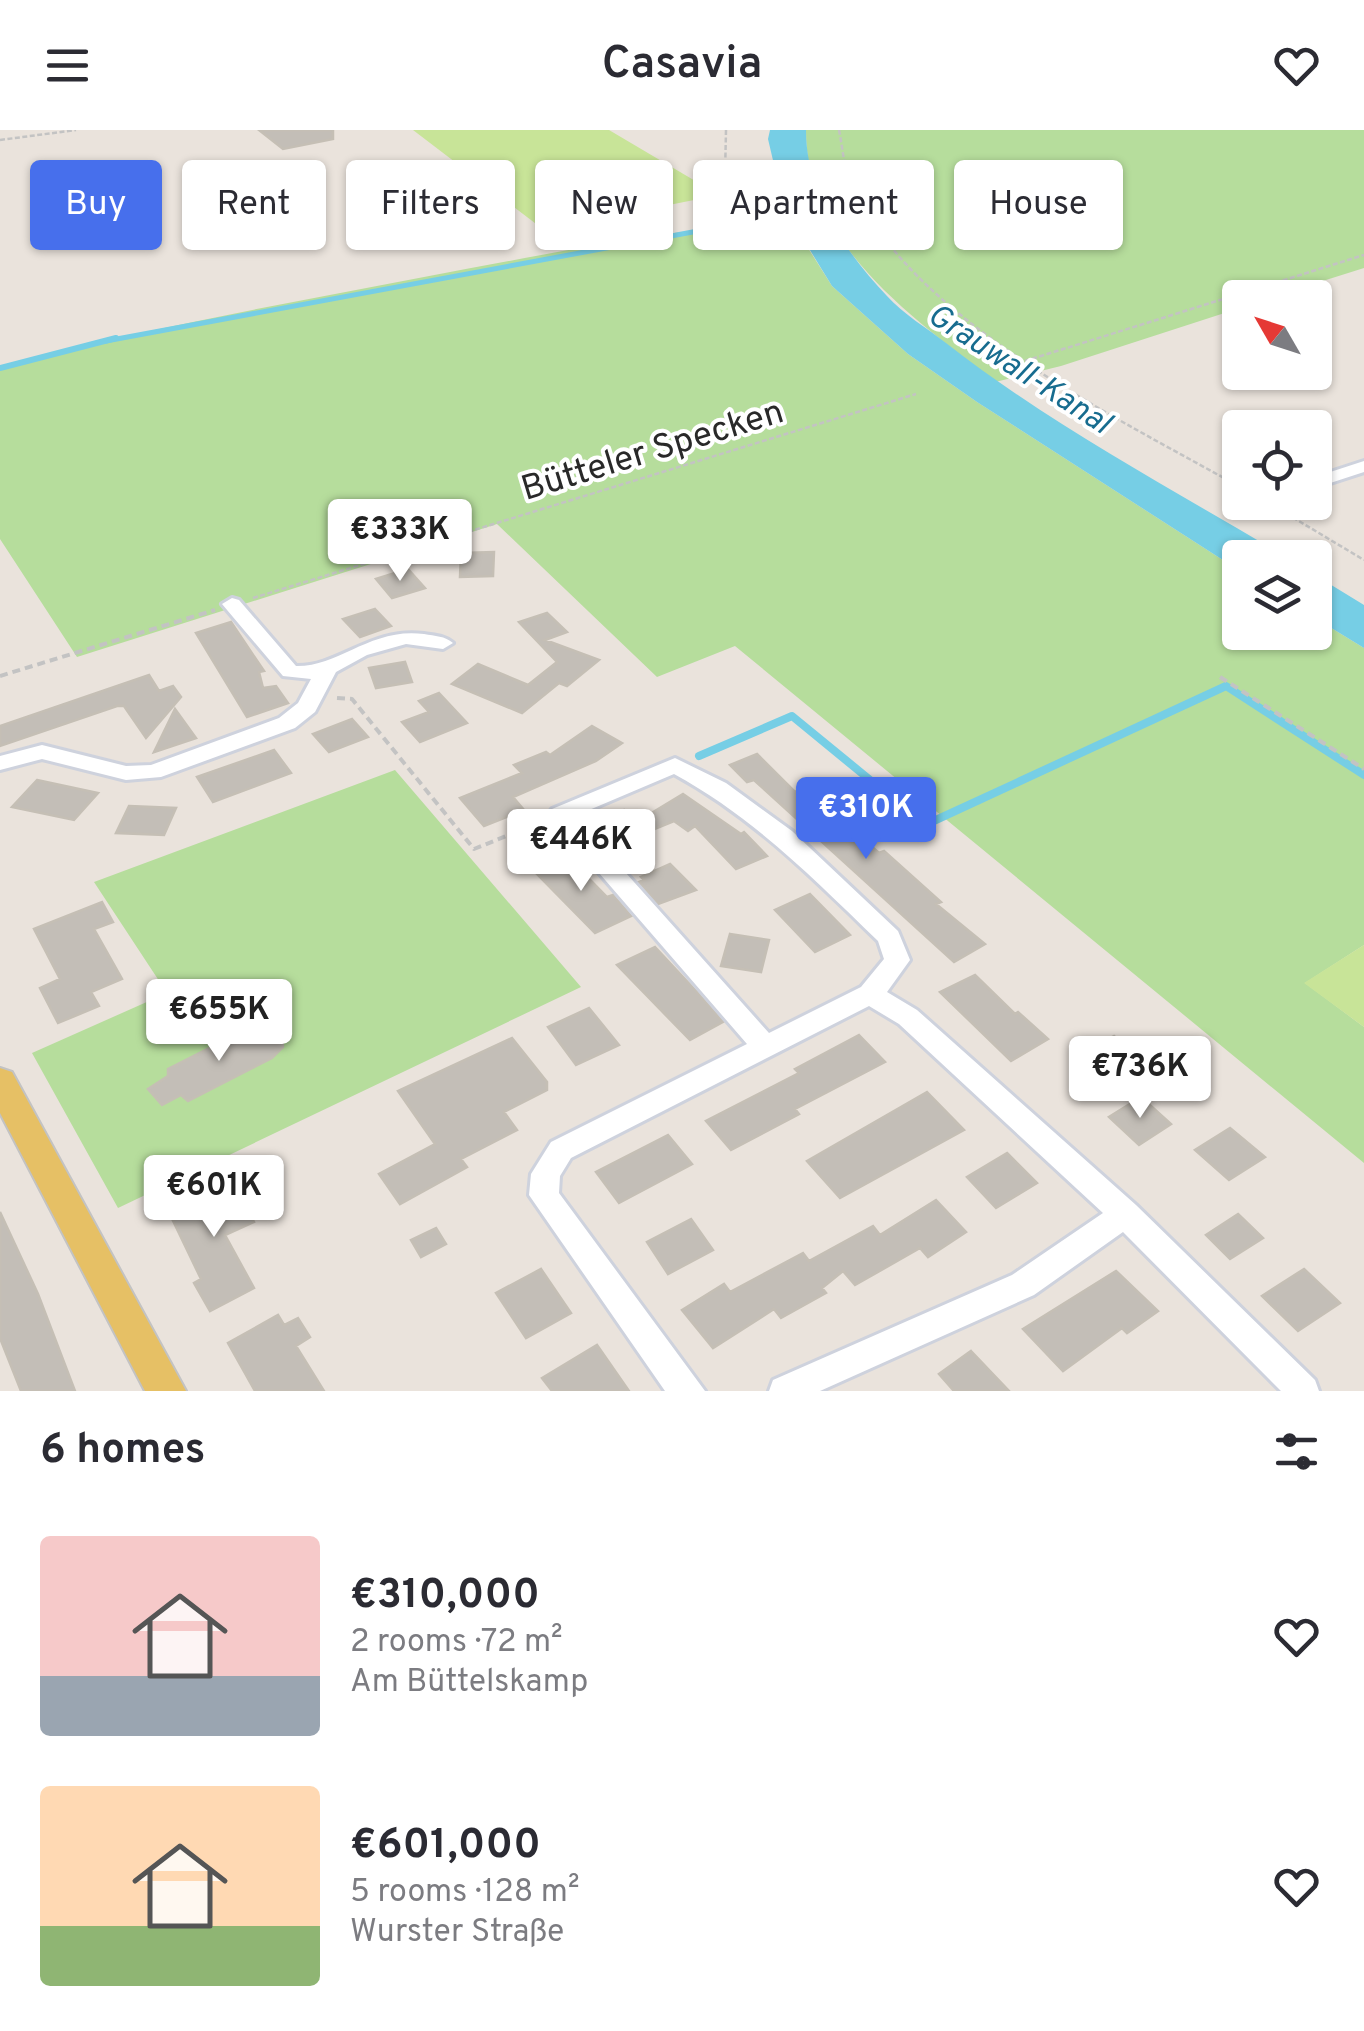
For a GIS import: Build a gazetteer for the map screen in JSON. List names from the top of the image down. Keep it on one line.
{"streets":{"path":["Bütteler Specken"]},"water":["Grauwall-Kanal"],"north":"top left","page":{"header":"Casavia","chip":["Buy","Rent","Filters","New","Apartment","House"],"price":["€333K","€310K","€446K","€655K","€736K","€601K"],"heading":"6 homes","list":[{"name":"€310,000","note":"2 rooms · 72 m² · Am Büttelskamp"},{"name":"€601,000","note":"5 rooms · 128 m² · Wurster Straße"}]}}
